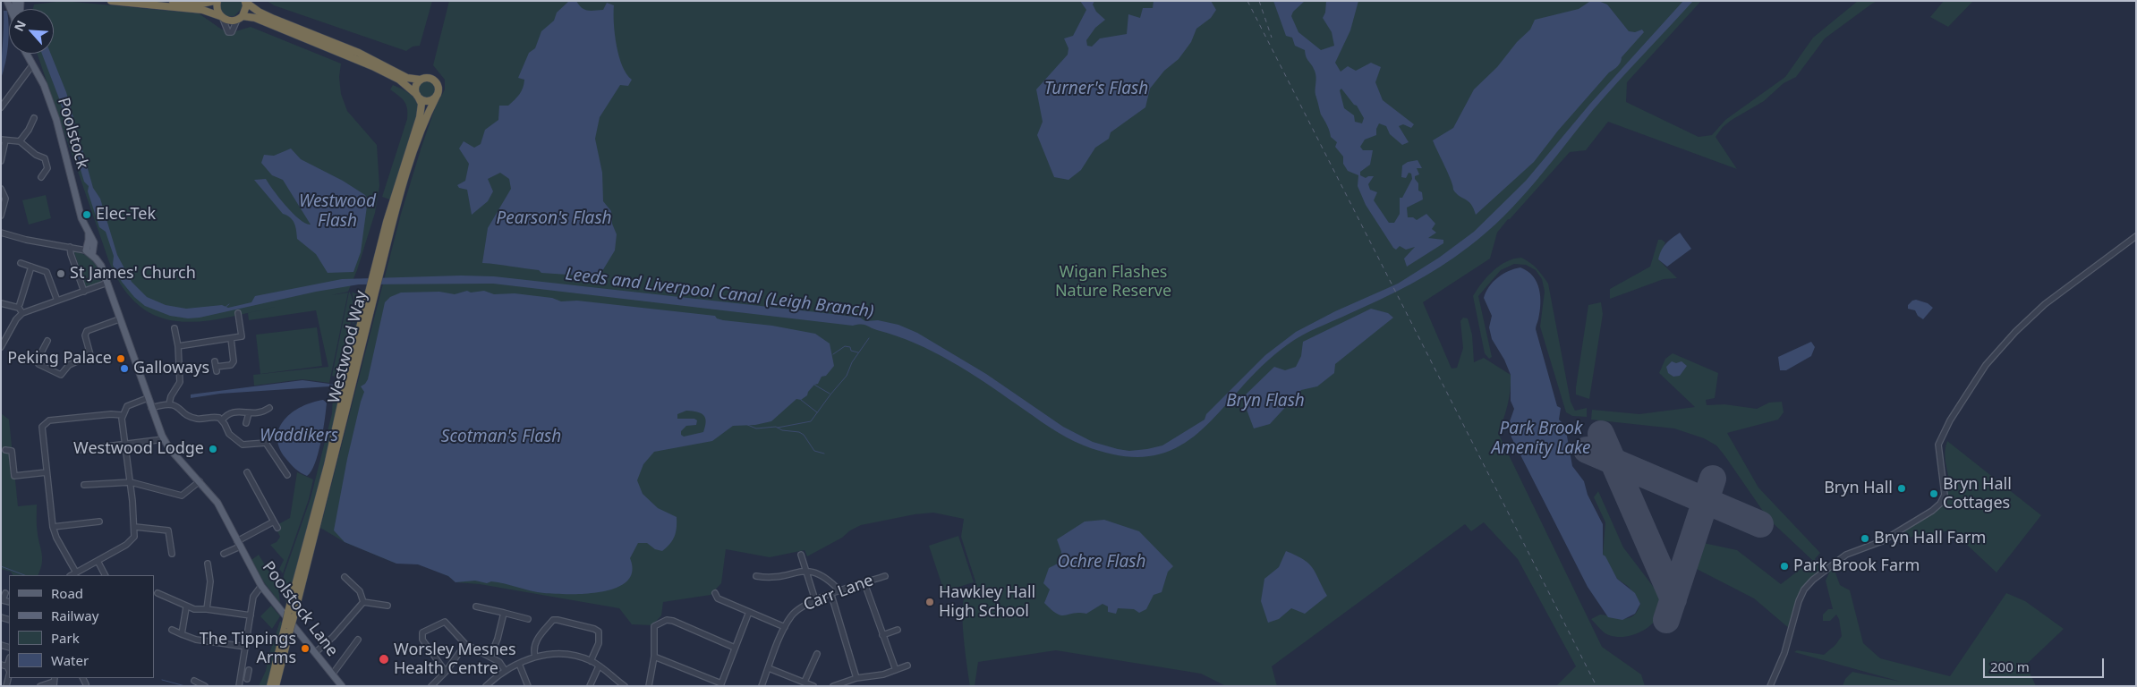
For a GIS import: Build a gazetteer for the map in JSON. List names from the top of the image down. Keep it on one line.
{"streets":{"highway":["Westwood Way"],"main road":["Poolstock","Poolstock Lane"],"street":["Carr Lane"]},"crossings":[["Poolstock","Poolstock Lane"]],"water":["Turner's Flash","Westwood Flash","Pearson's Flash","Leeds and Liverpool Canal (Leigh Branch)","Bryn Flash","Park Brook Amenity Lake","Waddikers","Scotman's Flash","Ochre Flash"],"parks":["Wigan Flashes Nature Reserve"],"places":["Elec-Tek","St James' Church","Peking Palace","Galloways","Westwood Lodge","Bryn Hall","Bryn Hall Cottages","Bryn Hall Farm","Park Brook Farm","Hawkley Hall High School","The Tippings Arms","Worsley Mesnes Health Centre"],"legend":["Road","Railway","Park","Water"],"scale_bar":"200 m","north":"top left"}
